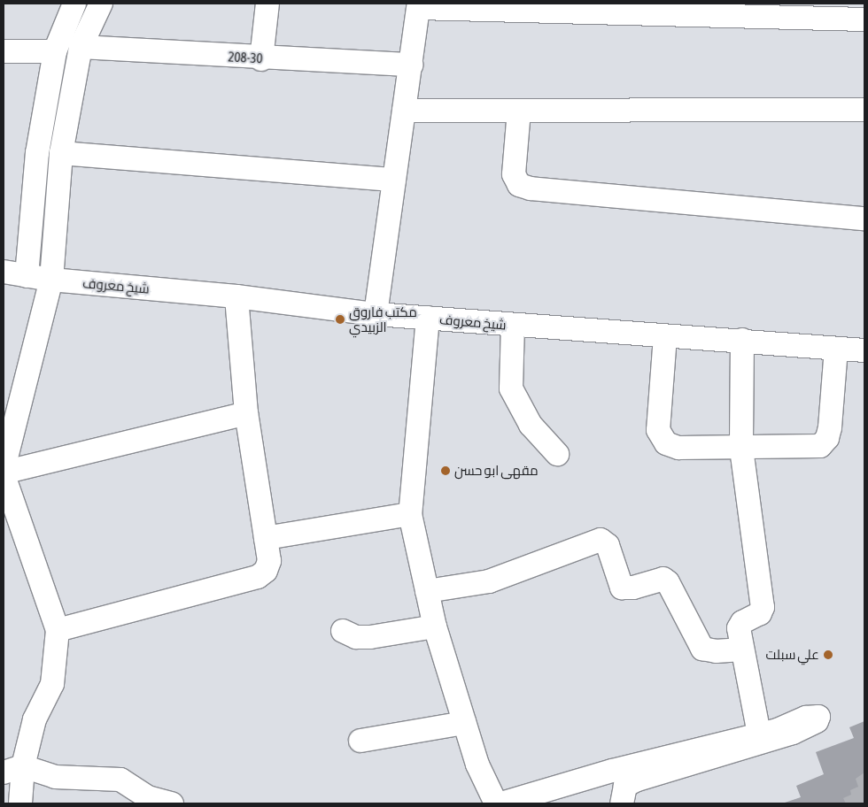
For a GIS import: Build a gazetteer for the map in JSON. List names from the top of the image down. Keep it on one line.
{"streets":{"street":["208-30","شیخ معروف"]},"places":["مكتب فاروق الزبيدي","مقهى ابو حسن","علي سبلت"]}
